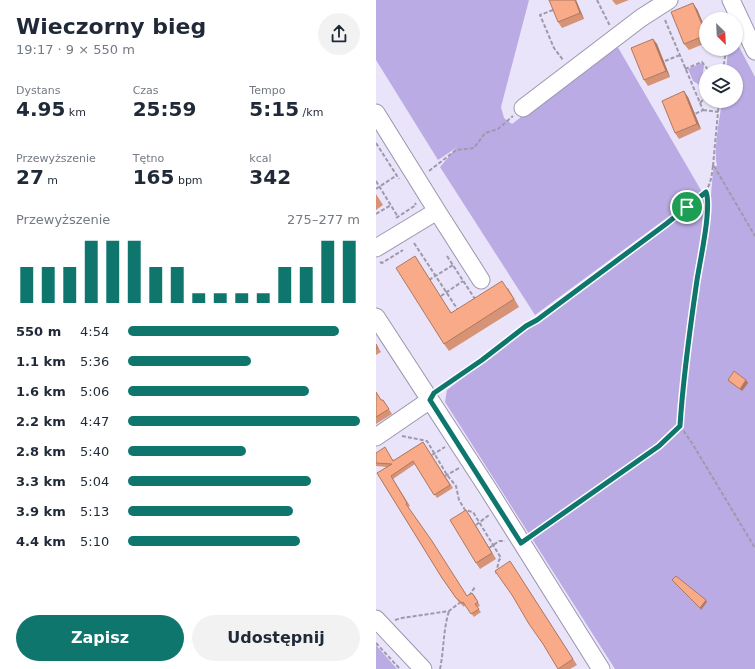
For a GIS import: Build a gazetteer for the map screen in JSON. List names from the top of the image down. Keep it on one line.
{"north":"bottom right","page":{"heading":["Wieczorny bieg","19:17 · 9 × 550 m"],"stats":[["Dystans","4.95 km"],["Czas","25:59"],["Tempo","5:15 /km"],["Przewyższenie","27 m"],["Tętno","165 bpm"],["kcal","342"]],"chart":["Przewyższenie","275–277 m"],"list":[{"name":"550 m","note":"4:54"},{"name":"1.1 km","note":"5:36"},{"name":"1.6 km","note":"5:06"},{"name":"2.2 km","note":"4:47"},{"name":"2.8 km","note":"5:40"},{"name":"3.3 km","note":"5:04"},{"name":"3.9 km","note":"5:13"},{"name":"4.4 km","note":"5:10"}],"buttons":["Zapisz","Udostępnij"]}}
